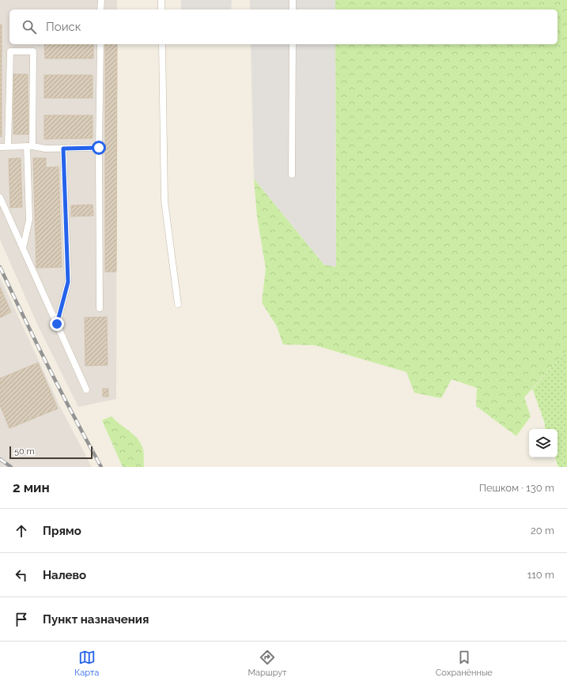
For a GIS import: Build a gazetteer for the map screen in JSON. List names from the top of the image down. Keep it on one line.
{"scale_bar":"50 m","page":{"search":"Поиск","scale":"50 m","heading":["2 мин","Пешком · 130 m"],"list":[["Прямо","20 m"],["Налево","110 m"],"Пункт назначения"],"nav":["Карта","Маршрут","Сохранённые"]}}
